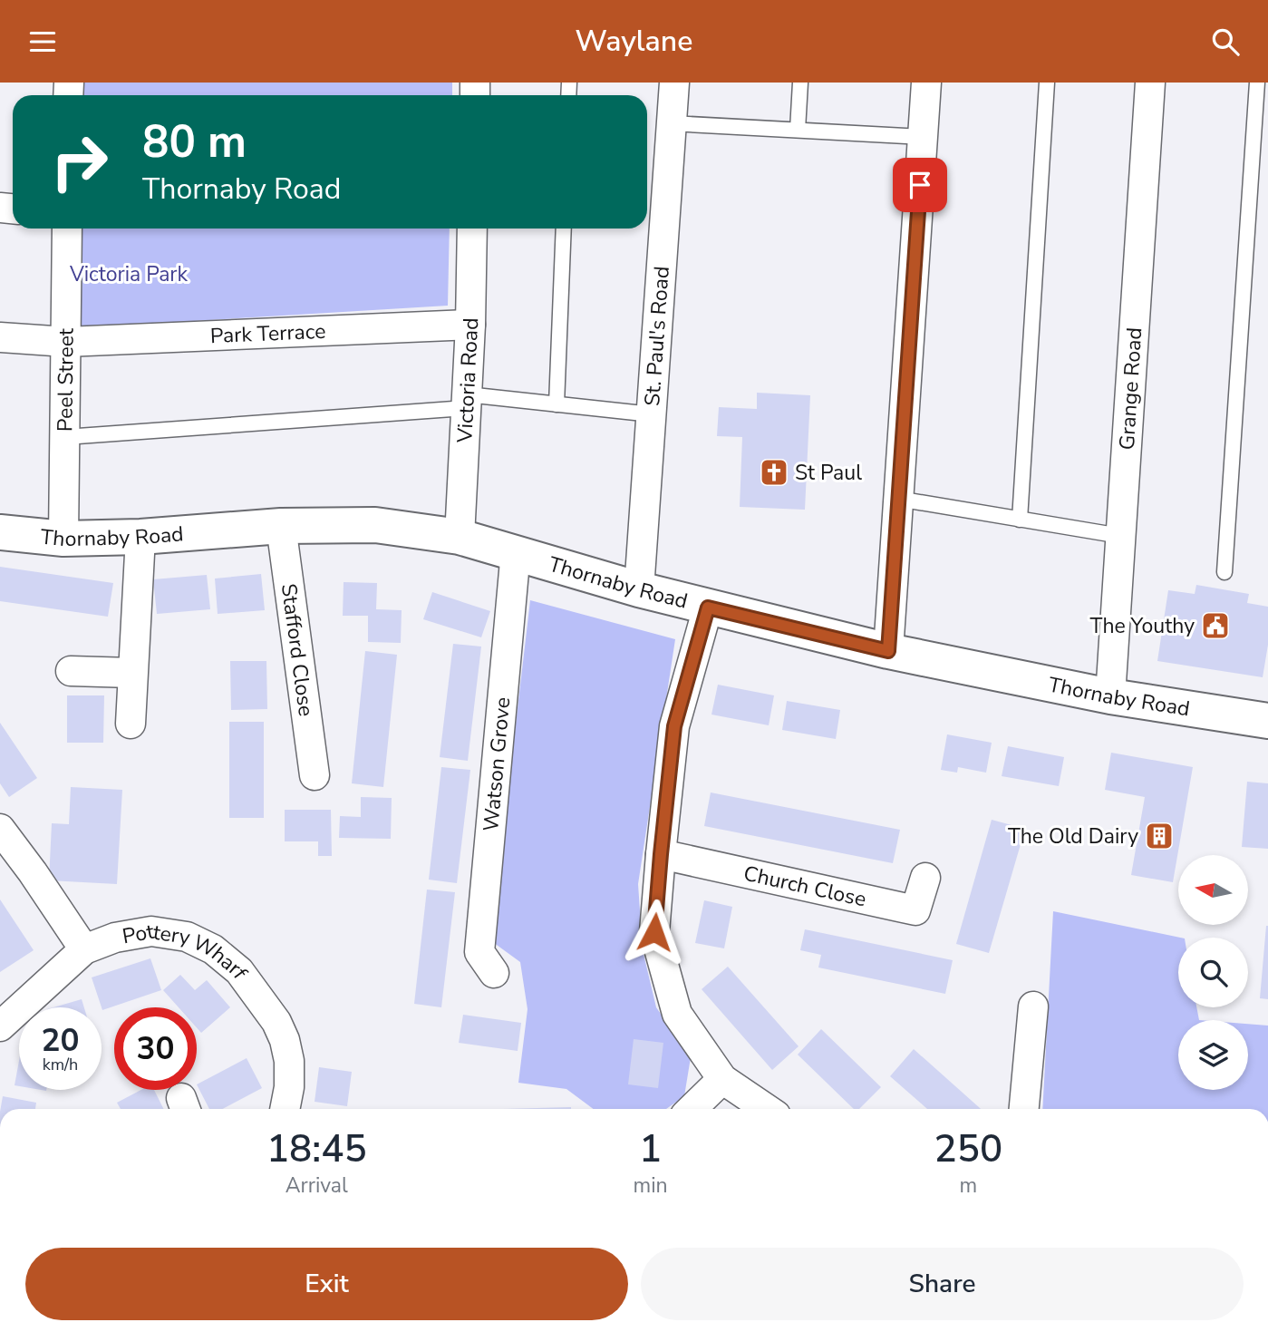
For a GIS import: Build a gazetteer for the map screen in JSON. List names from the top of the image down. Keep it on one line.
{"streets":{"street":["Park Terrace","St. Paul's Road","Victoria Road","Peel Street","Grange Road","Thornaby Road","Stafford Close","Watson Grove","Church Close","Pottery Wharf"]},"crossings":[["Park Terrace","Victoria Road"],["Park Terrace","Peel Street"],["St. Paul's Road","Thornaby Road"],["Victoria Road","Thornaby Road"],["Peel Street","Thornaby Road"],["Grange Road","Thornaby Road"],["Thornaby Road","Stafford Close"],["Thornaby Road","Watson Grove"]],"parks":["Victoria Park"],"places":{"church":["St Paul"],"public building":["The Youthy"],"building":["The Old Dairy"]},"north":"left","page":{"header":"Waylane","turn":["80 m","Thornaby Road"],"speed":"20 km/h","limit":"30","eta":["18:45","Arrival","1","min","250","m"],"buttons":["Exit","Share"]}}
